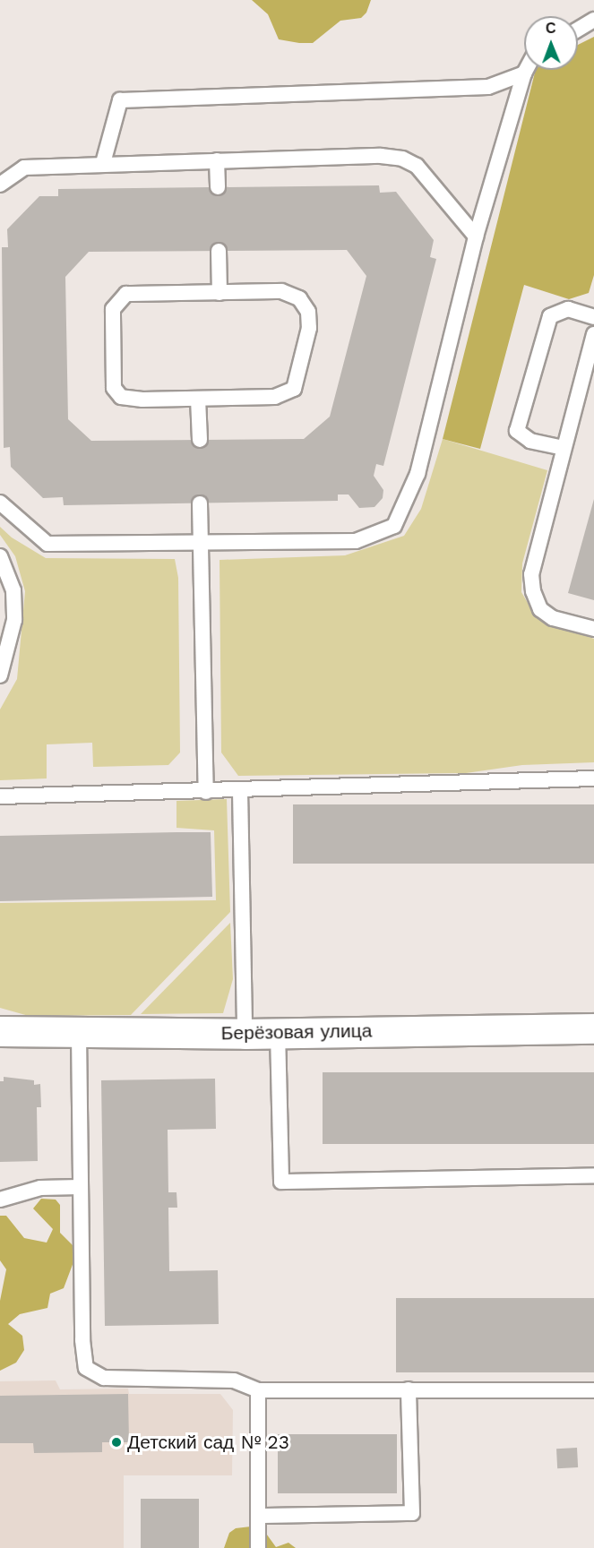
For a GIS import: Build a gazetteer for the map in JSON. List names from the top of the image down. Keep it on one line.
{"streets":{"street":["Берёзовая улица"]},"places":["Детский сад № 23"],"north":"top"}
